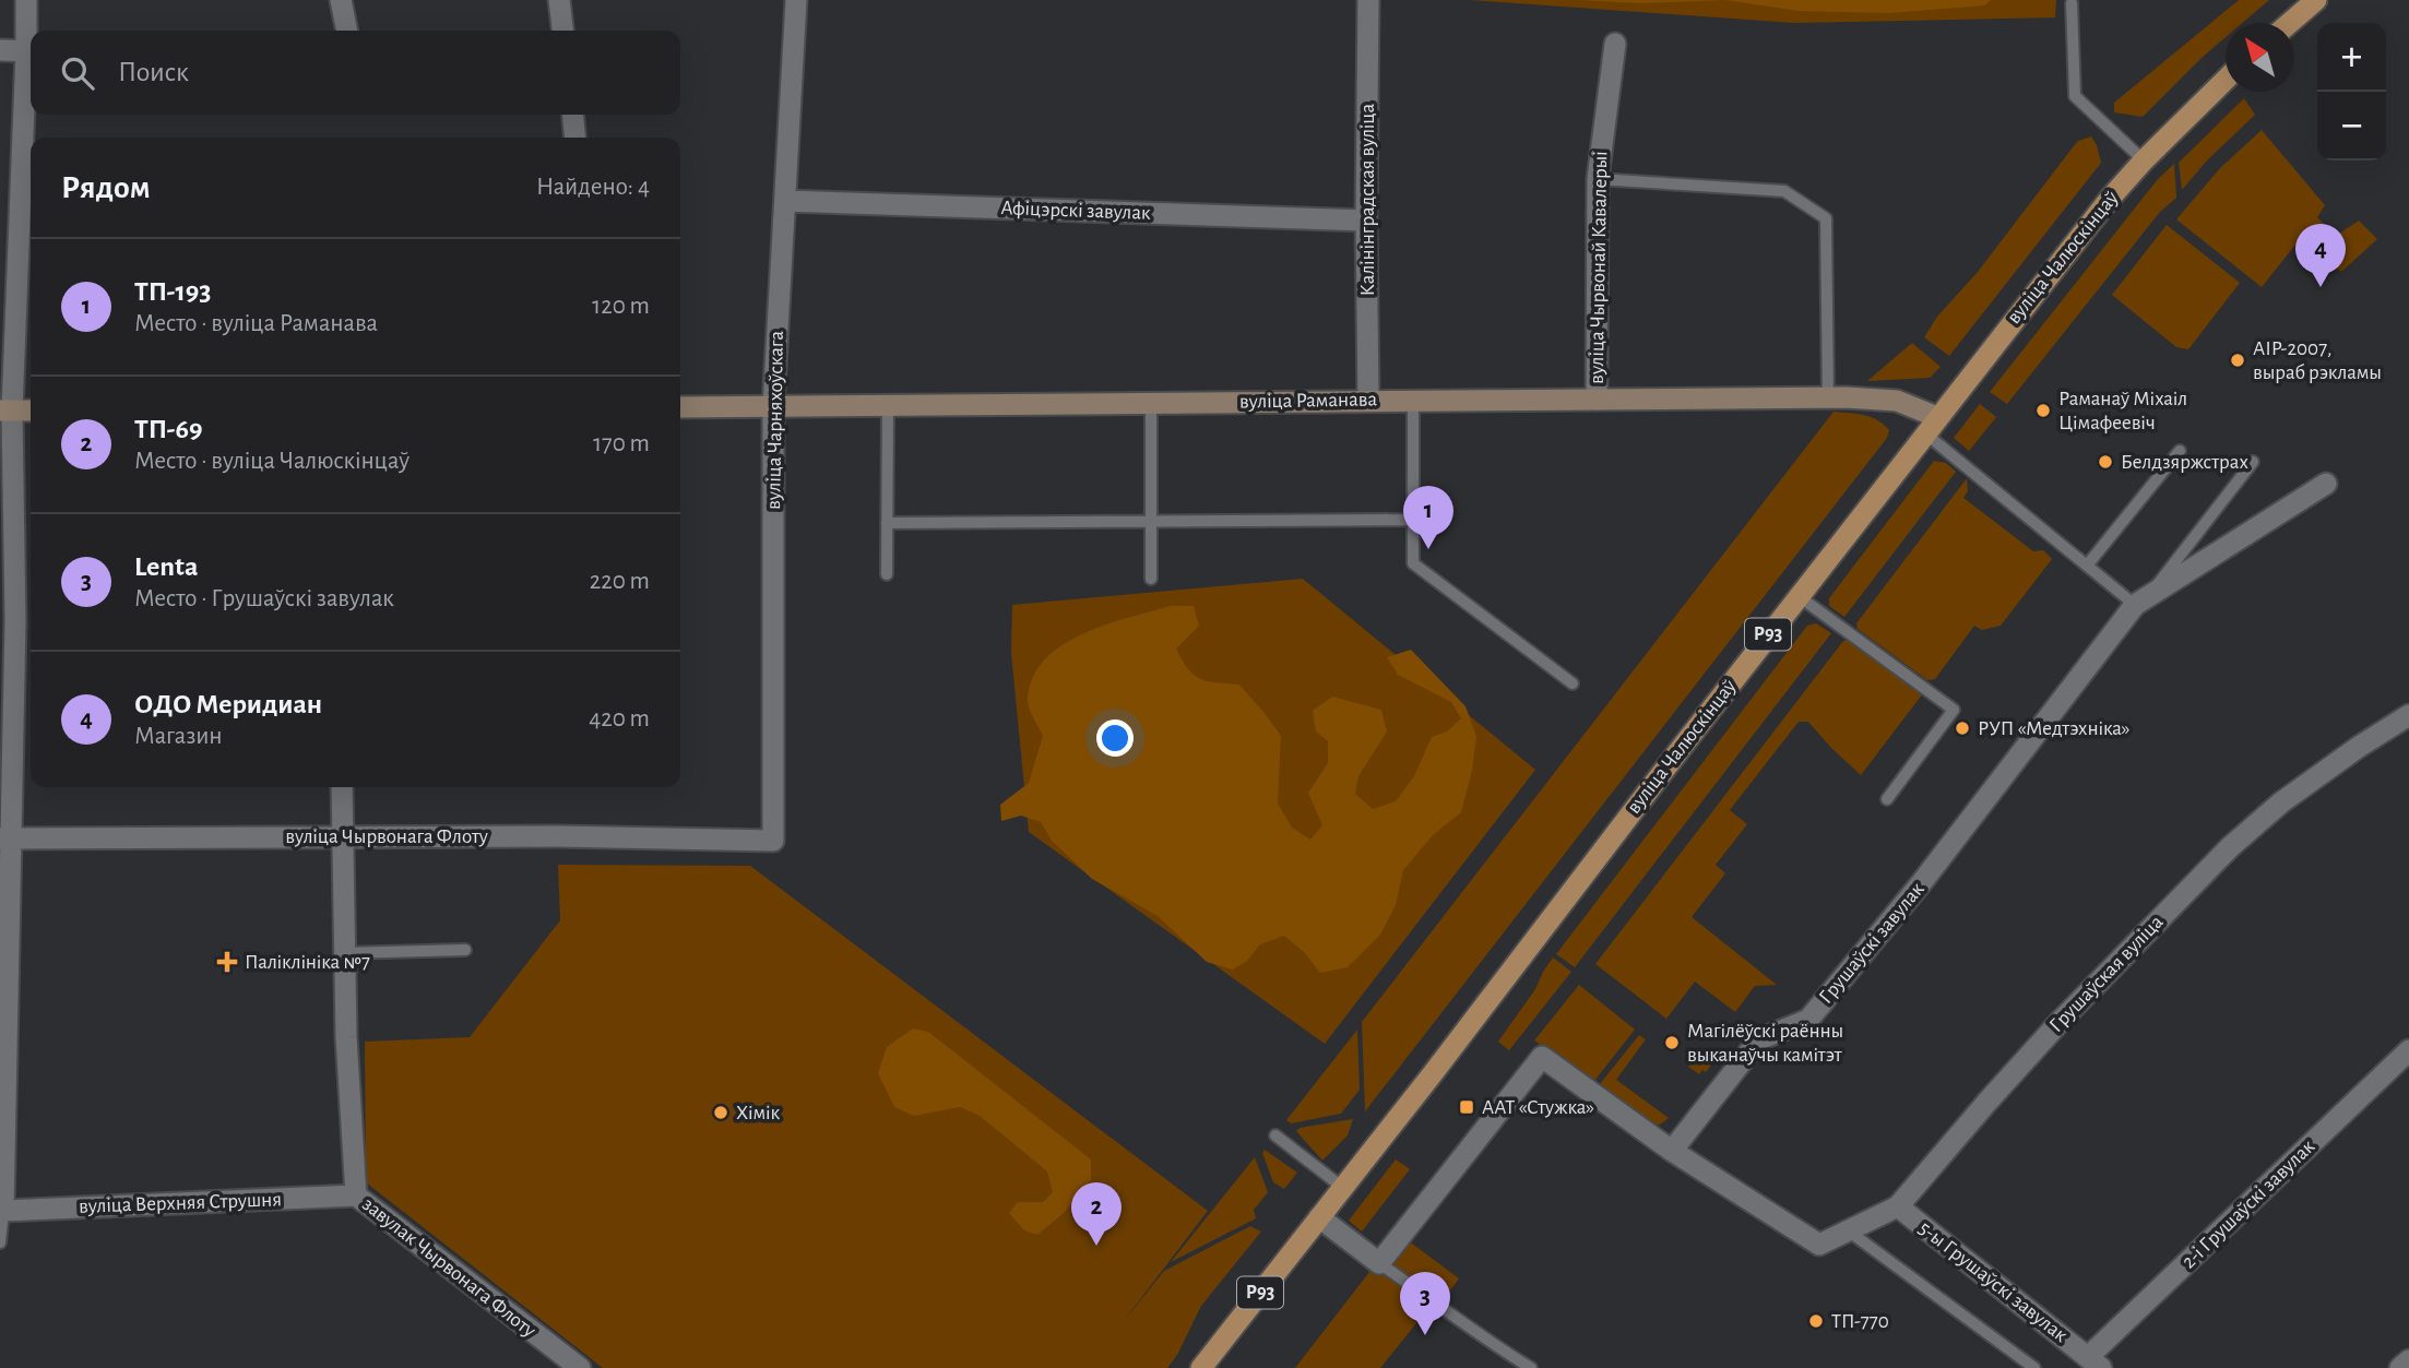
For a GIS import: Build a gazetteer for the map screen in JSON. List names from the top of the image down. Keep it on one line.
{"streets":{"main road":["вуліца Чалюскінцаў","вуліца Раманава","Р93"],"street":["Калінінградская вуліца","Афіцэрскі завулак","вуліца Чырвонай Кавалерыі","вуліца Чарняхоўскага","вуліца Чырвонага Флоту","Грушаўскі завулак","Грушаўская вуліца","вуліца Верхняя Струшня","2-і Грушаўскі завулак","завулак Чырвонага Флоту","5-ы Грушаўскі завулак"]},"crossings":[["Калінінградская вуліца","Афіцэрскі завулак"],["Калінінградская вуліца","вуліца Раманава"],["Афіцэрскі завулак","вуліца Чарняхоўскага"],["вуліца Чалюскінцаў","вуліца Раманава"],["вуліца Чырвонай Кавалерыі","вуліца Раманава"],["вуліца Раманава","вуліца Чарняхоўскага"],["вуліца Чарняхоўскага","вуліца Чырвонага Флоту"],["вуліца Чырвонага Флоту","завулак Чырвонага Флоту"],["Грушаўскі завулак","Грушаўская вуліца"],["Грушаўская вуліца","5-ы Грушаўскі завулак"],["вуліца Верхняя Струшня","завулак Чырвонага Флоту"],["2-і Грушаўскі завулак","5-ы Грушаўскі завулак"]],"places":{"other":["АІР-2007, выраб рэкламы","Раманаў Міхаіл Цімафеевіч","Белдзяржстрах","РУП «Медтэхніка»","Магілёўскі раённы выканаўчы камітэт","Хімік","ТП-770"],"health":["Паліклініка №7"],"transit":["ААТ «Стужка»"]},"north":"top left","page":{"map_buttons":["+","−"],"search":"Поиск","heading":["Рядом","Найдено: 4"],"pins":["4","1","2","3"],"list":[{"mark":"1","name":"ТП-193","note":"Место · вуліца Раманава","value":"120 m"},{"mark":"2","name":"ТП-69","note":"Место · вуліца Чалюскінцаў","value":"170 m"},{"mark":"3","name":"Lenta","note":"Место · Грушаўскі завулак","value":"220 m"},{"mark":"4","name":"ОДО Меридиан","note":"Магазин","value":"420 m"}]}}
